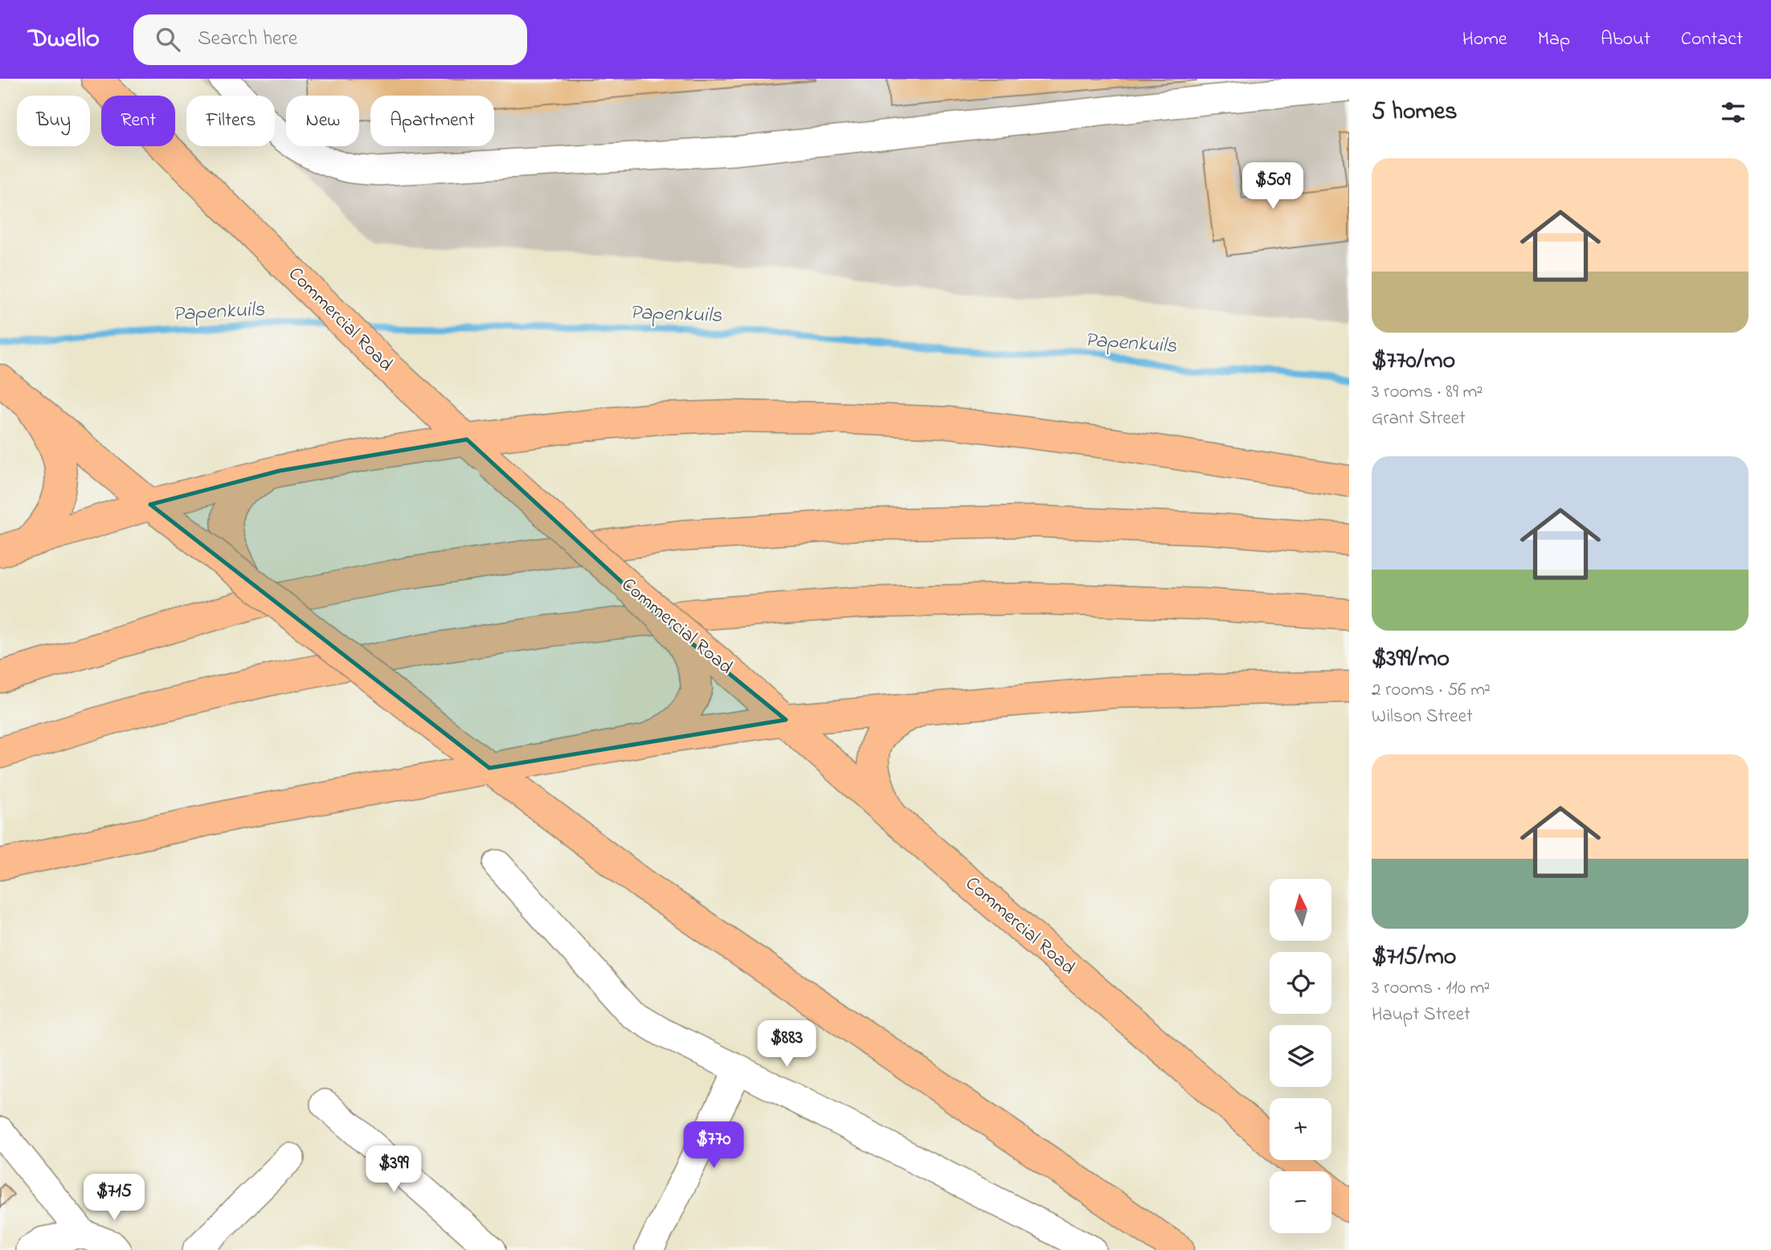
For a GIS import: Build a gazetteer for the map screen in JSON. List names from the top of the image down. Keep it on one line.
{"streets":{"main road":["Commercial Road"]},"water":["Papenkuils"],"north":"top","page":{"header":"Dwello","search":"Search here","nav":["Home","Map","About","Contact"],"heading":"5 homes","chip":["Buy","Rent","Filters","New","Apartment"],"list":[{"name":"$770/mo","note":"3 rooms · 89 m² · Grant Street"},{"name":"$399/mo","note":"2 rooms · 56 m² · Wilson Street"},{"name":"$715/mo","note":"3 rooms · 110 m² · Haupt Street"}],"price":["$509","$883","$770","$399","$715"],"map_buttons":["+","−"]}}
